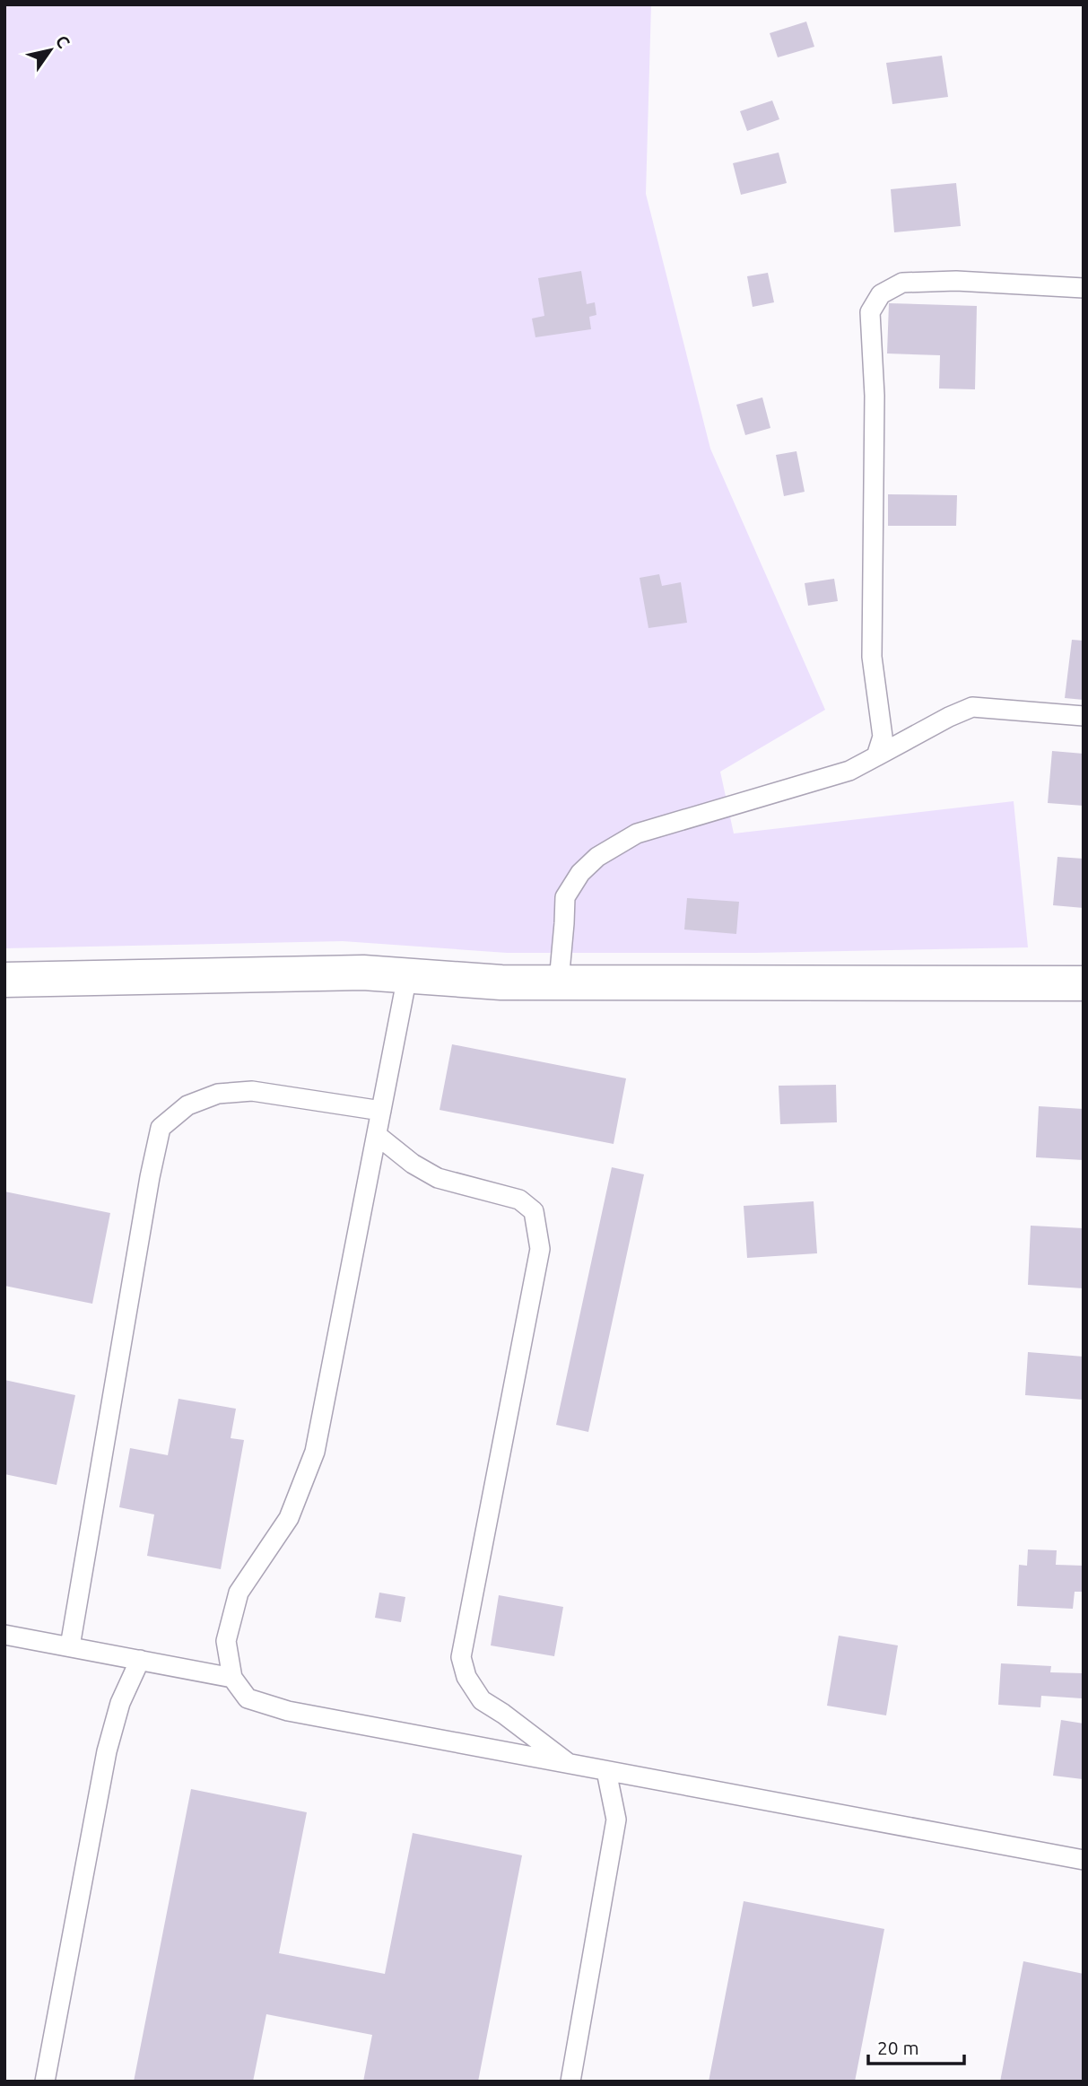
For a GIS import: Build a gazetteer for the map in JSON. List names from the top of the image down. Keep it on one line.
{"scale_bar":"20 m","north":"top right"}
